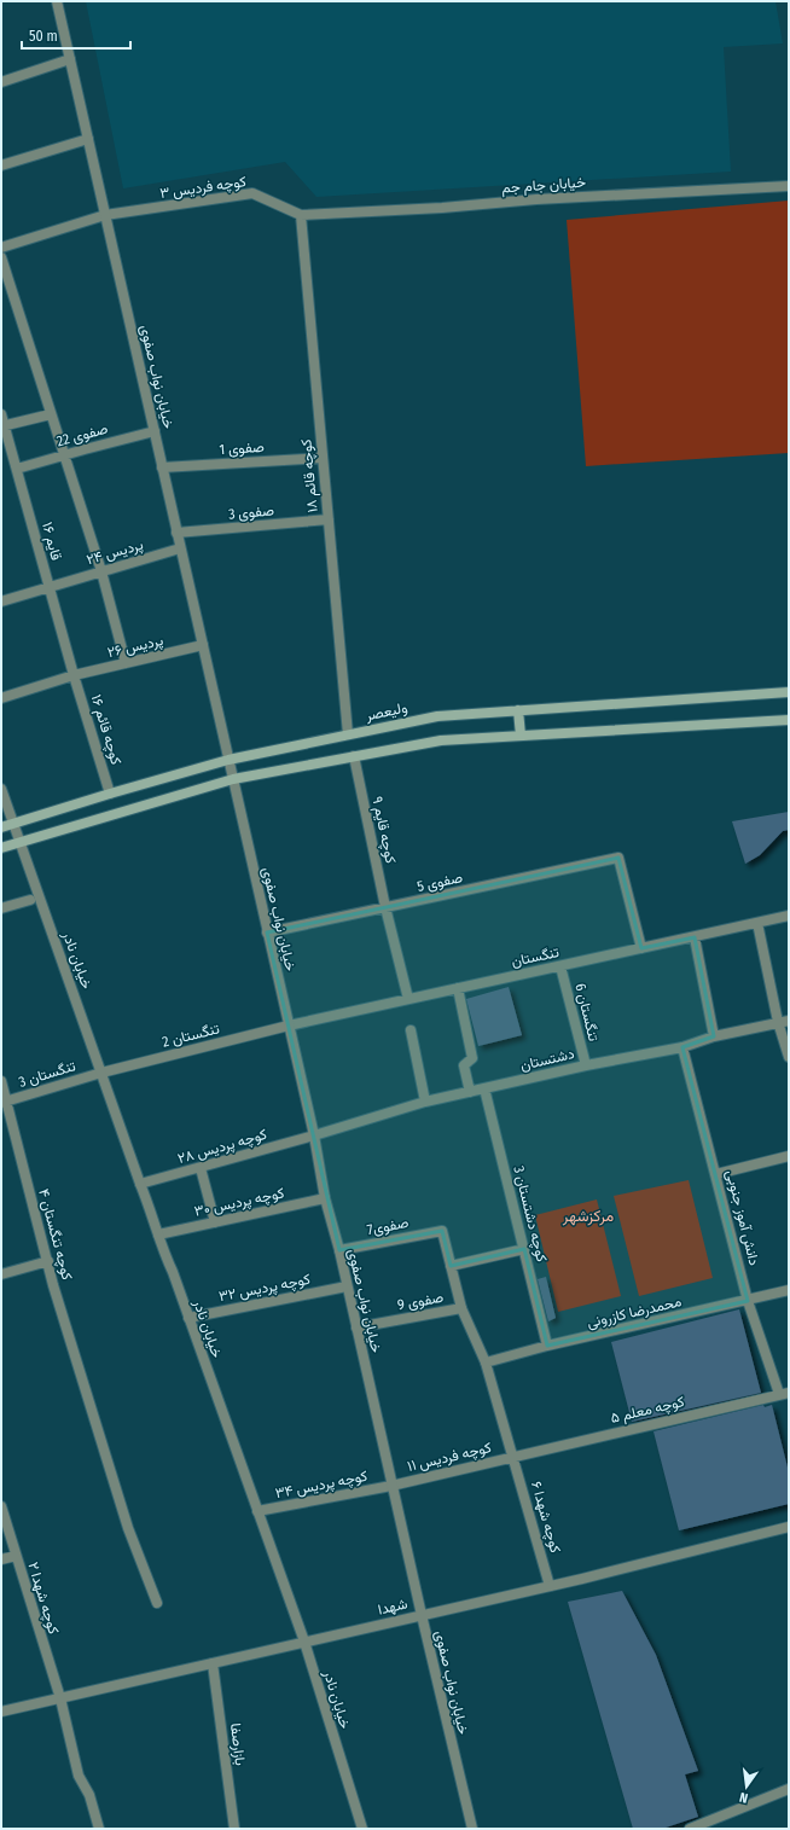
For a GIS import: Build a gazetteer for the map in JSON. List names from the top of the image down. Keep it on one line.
{"streets":{"main road":["ولیعصر"],"street":["خیابان جام جم","کوچه فردیس ۳","خیابان نواب صفوی","صفوی 22","صفوی 1","کوچه قائم ۱۸","صفوی 3","قایم ۱۶","پردیس ۲۴","پردیس ۲۶","کوچه قائم ۱۶","کوچه قایم ۹","صفوی 5","تنگستان","خیابان نادر","تنگستان 6","تنگستان 2","دشتستان","تنگستان 3","کوچه پردیس ۲۸","کوچه پردیس ۳۰","کوچه دشتستان 3","دانش آموز جنوبی","صفوی7","کوچه تنگستان ۴","کوچه پردیس ۳۲","صفوی 9","محمدرضا کازرونی","کوچه معلم ۵","کوچه فردیس ۱۱","کوچه پردیس ۳۴","کوچه شهدا ۶","کوچه شهدا ۲","شهدا","بازارصفا"]},"crossings":[["خیابان جام جم","کوچه فردیس ۳"],["خیابان جام جم","کوچه قائم ۱۸"],["کوچه فردیس ۳","خیابان نواب صفوی"],["کوچه فردیس ۳","کوچه قائم ۱۸"],["خیابان نواب صفوی","صفوی 22"],["خیابان نواب صفوی","صفوی 1"],["خیابان نواب صفوی","صفوی 3"],["خیابان نواب صفوی","پردیس ۲۴"],["خیابان نواب صفوی","پردیس ۲۶"],["خیابان نواب صفوی","ولیعصر"],["خیابان نواب صفوی","صفوی 5"],["خیابان نواب صفوی","تنگستان"],["خیابان نواب صفوی","تنگستان 2"],["خیابان نواب صفوی","دشتستان"],["خیابان نواب صفوی","کوچه پردیس ۲۸"],["خیابان نواب صفوی","کوچه پردیس ۳۰"],["خیابان نواب صفوی","صفوی7"],["خیابان نواب صفوی","کوچه پردیس ۳۲"],["خیابان نواب صفوی","صفوی 9"],["خیابان نواب صفوی","کوچه فردیس ۱۱"],["خیابان نواب صفوی","کوچه پردیس ۳۴"],["خیابان نواب صفوی","شهدا"],["صفوی 22","قایم ۱۶"],["صفوی 1","کوچه قائم ۱۸"],["کوچه قائم ۱۸","صفوی 3"],["کوچه قائم ۱۸","ولیعصر"],["قایم ۱۶","پردیس ۲۴"],["قایم ۱۶","پردیس ۲۶"],["قایم ۱۶","کوچه قائم ۱۶"],["پردیس ۲۶","کوچه قائم ۱۶"],["ولیعصر","کوچه قائم ۱۶"],["ولیعصر","خیابان نادر"],["کوچه قایم ۹","صفوی 5"],["کوچه قایم ۹","تنگستان"],["صفوی 5","تنگستان"],["تنگستان","تنگستان 6"],["تنگستان","تنگستان 2"],["خیابان نادر","تنگستان 2"],["خیابان نادر","تنگستان 3"],["خیابان نادر","کوچه پردیس ۲۸"],["خیابان نادر","کوچه پردیس ۳۰"],["خیابان نادر","کوچه پردیس ۳۲"],["خیابان نادر","کوچه پردیس ۳۴"],["خیابان نادر","شهدا"],["تنگستان 6","دشتستان"],["تنگستان 2","تنگستان 3"],["دشتستان","کوچه پردیس ۲۸"],["دشتستان","کوچه دشتستان 3"],["دشتستان","دانش آموز جنوبی"],["تنگستان 3","کوچه تنگستان ۴"],["کوچه دشتستان 3","محمدرضا کازرونی"],["دانش آموز جنوبی","محمدرضا کازرونی"],["دانش آموز جنوبی","کوچه معلم ۵"],["صفوی7","کوچه شهدا ۶"],["صفوی 9","کوچه شهدا ۶"],["محمدرضا کازرونی","کوچه شهدا ۶"],["کوچه معلم ۵","کوچه فردیس ۱۱"],["کوچه معلم ۵","کوچه شهدا ۶"],["کوچه فردیس ۱۱","کوچه پردیس ۳۴"],["کوچه فردیس ۱۱","کوچه شهدا ۶"],["کوچه شهدا ۶","شهدا"],["کوچه شهدا ۲","شهدا"],["شهدا","بازارصفا"]],"districts":["مرکزشهر"],"scale_bar":"50 m","north":"bottom"}
